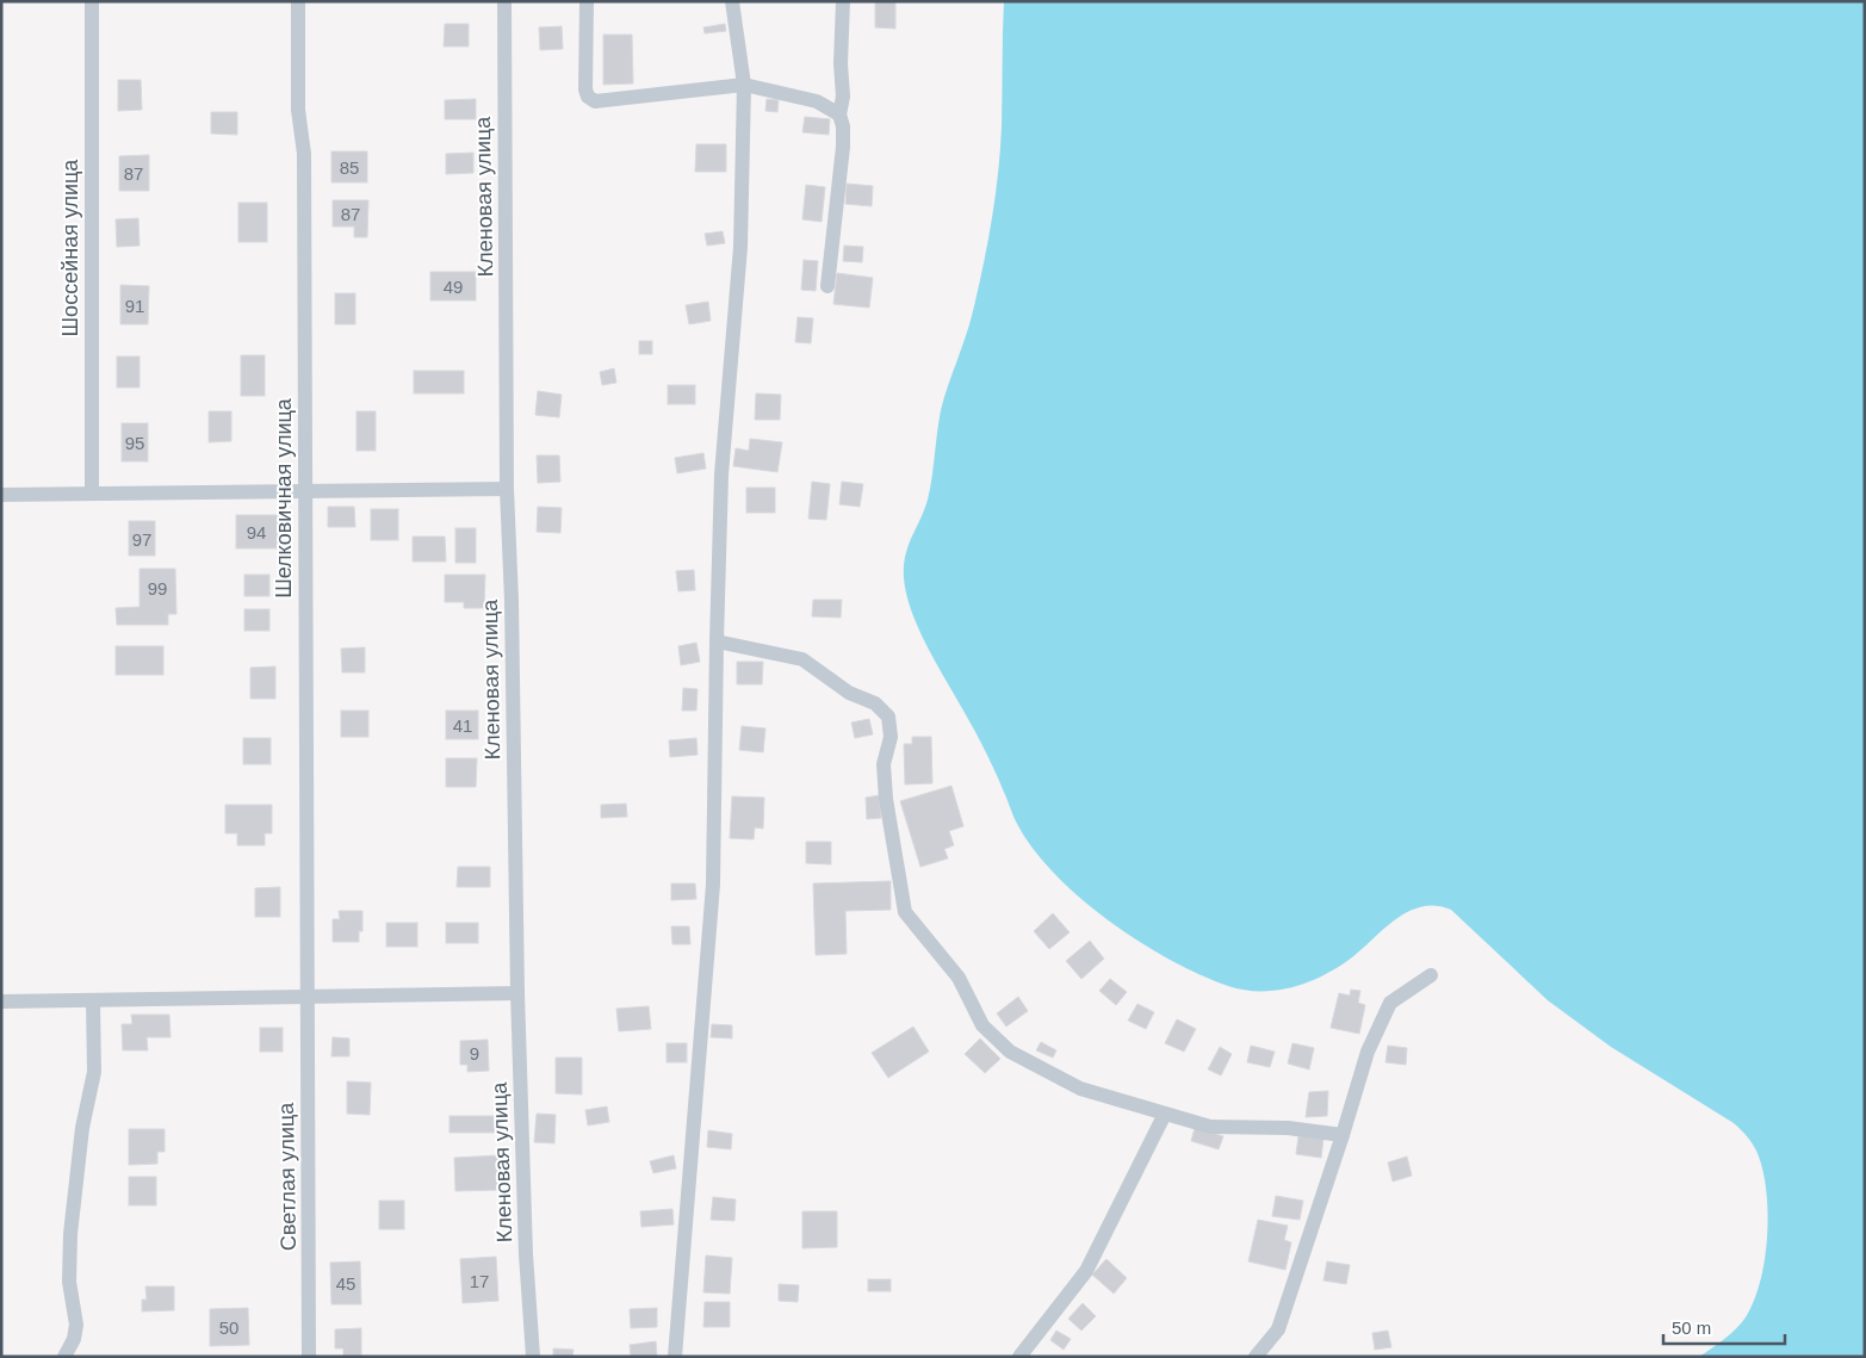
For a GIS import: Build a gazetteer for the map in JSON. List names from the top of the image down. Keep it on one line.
{"streets":{"street":["Кленовая улица","Шоссейная улица","Шелковичная улица","Светлая улица"]},"crossings":[["Шелковичная улица","Светлая улица"]],"house_numbers":["85","87","87","49","91","95","94","97","99","41","9","17","45","50"],"scale_bar":"50 m"}
